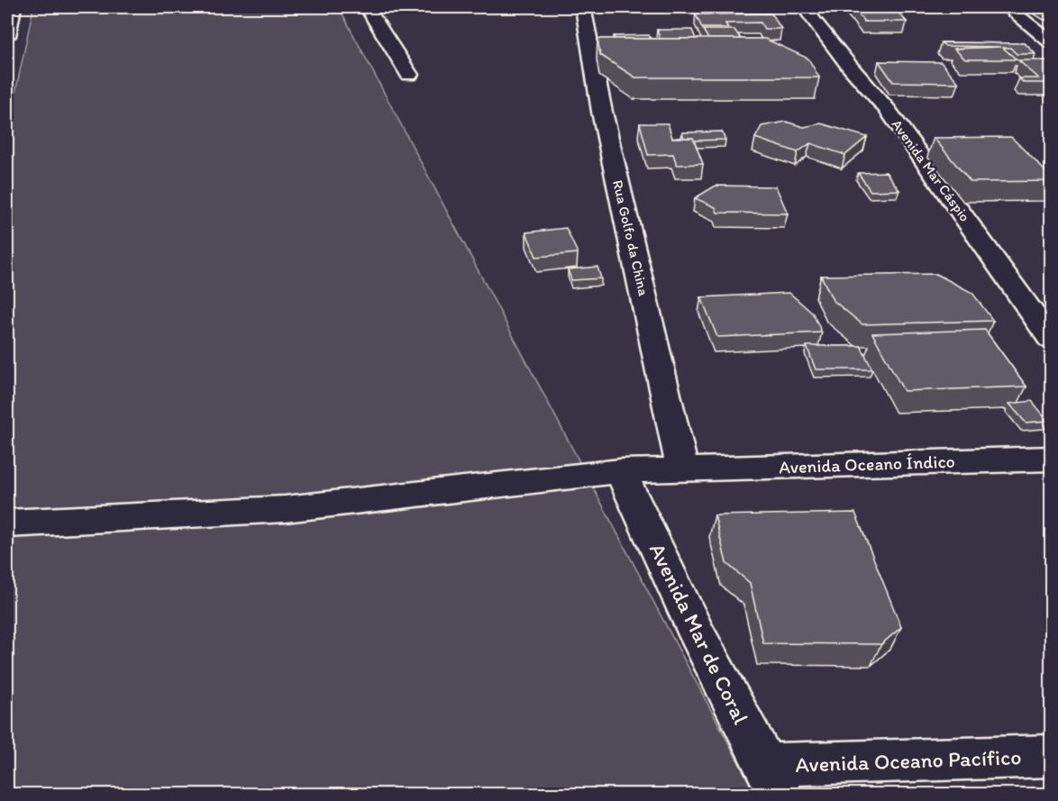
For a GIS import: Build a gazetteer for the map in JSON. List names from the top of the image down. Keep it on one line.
{"streets":{"street":["Avenida Mar Cáspio","Rua Golfo da China","Avenida Oceano Índico","Avenida Mar de Coral","Avenida Oceano Pacífico"]},"crossings":[["Rua Golfo da China","Avenida Oceano Índico"],["Avenida Oceano Índico","Avenida Mar de Coral"],["Avenida Mar de Coral","Avenida Oceano Pacífico"]]}
